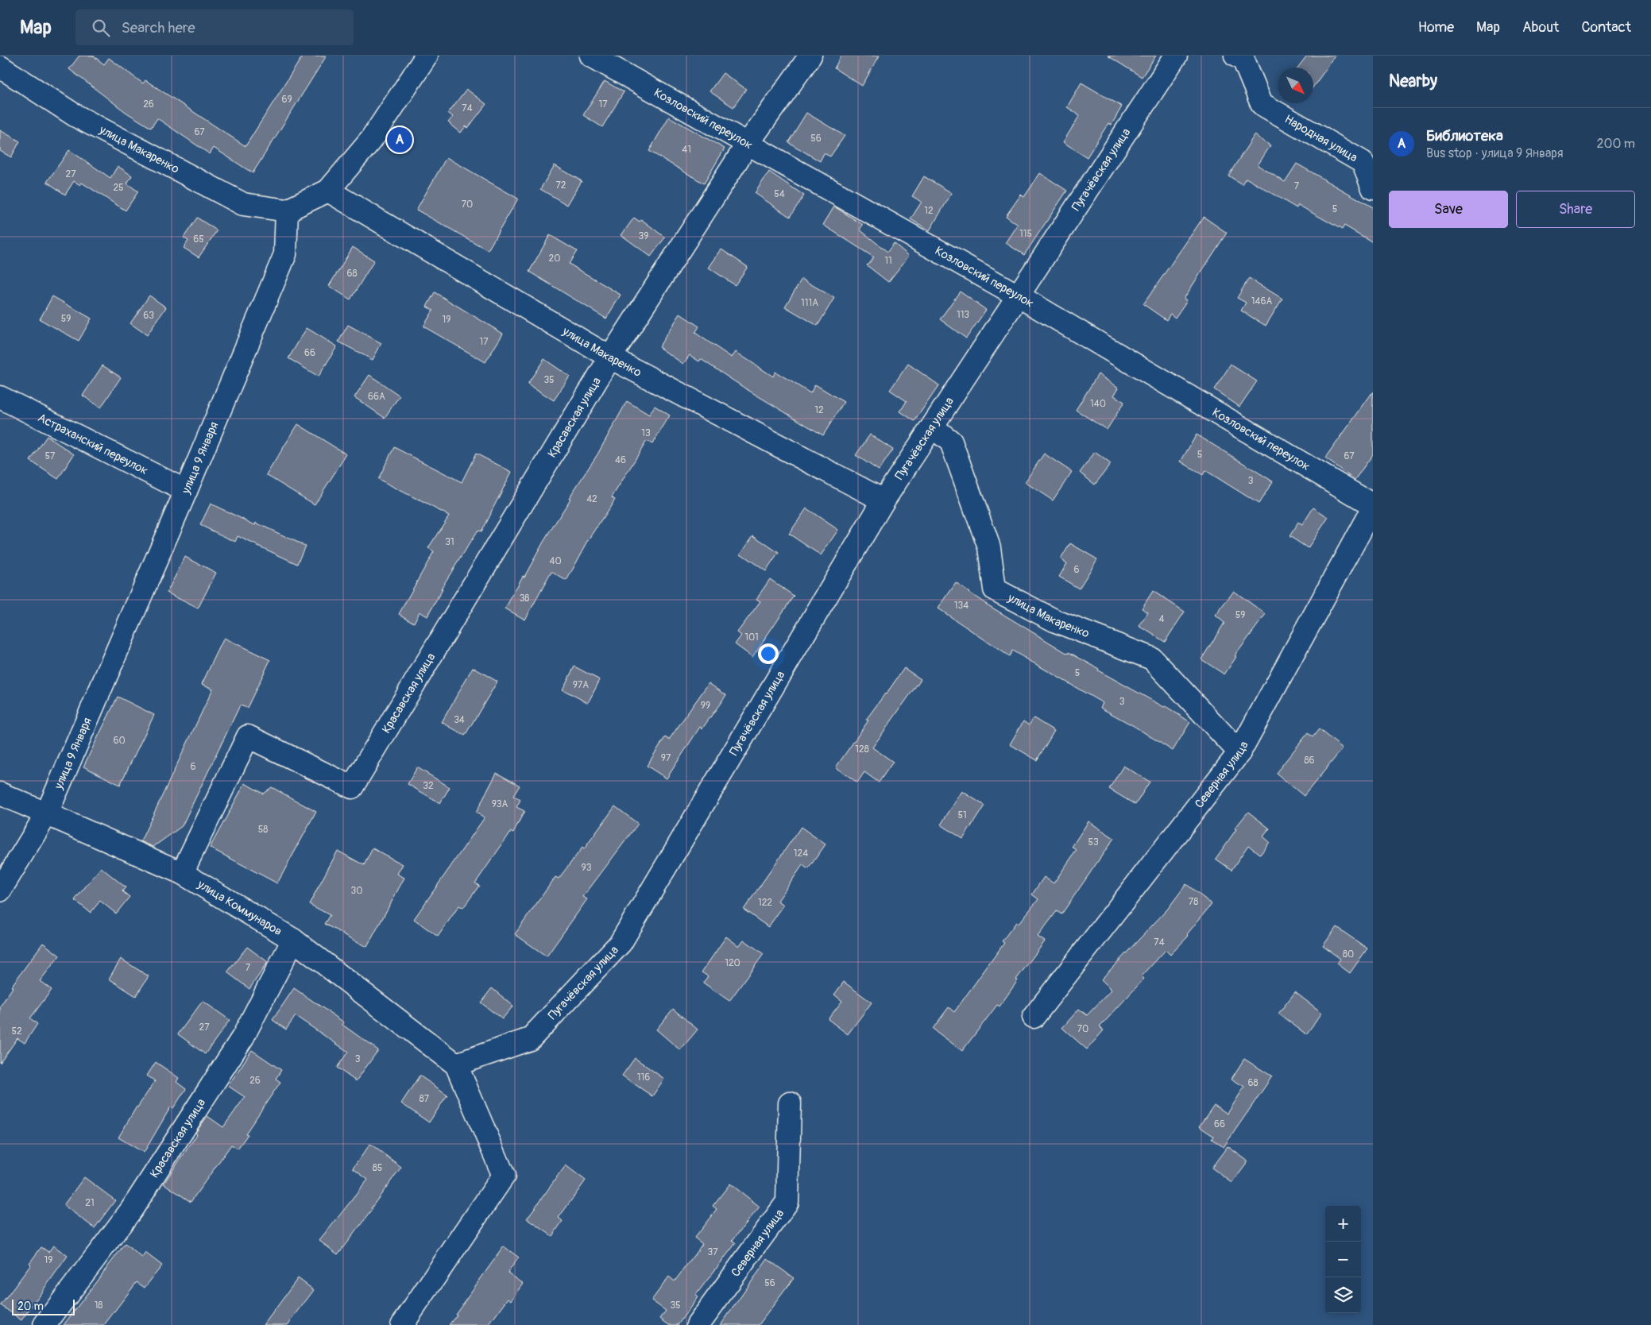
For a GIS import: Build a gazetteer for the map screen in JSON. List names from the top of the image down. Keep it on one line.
{"streets":{"street":["Козловский переулок","Народная улица","улица Макаренко","Пугачёвская улица","Красавская улица","Астраханский переулок","улица 9 Января","Северная улица","улица Коммунаров"]},"crossings":[["Козловский переулок","Пугачёвская улица"],["Козловский переулок","Красавская улица"],["Козловский переулок","Северная улица"],["улица Макаренко","Пугачёвская улица"],["улица Макаренко","Красавская улица"],["улица Макаренко","улица 9 Января"],["улица Макаренко","Северная улица"],["Пугачёвская улица","улица Коммунаров"],["Красавская улица","улица Коммунаров"],["Астраханский переулок","улица 9 Января"],["улица 9 Января","улица Коммунаров"]],"house_numbers":["69","26","17","74","67","56","41","27","72","7","25","54","70","5","12","115","39","65","20","11","68","146А","111А","113","63","59","19","17","66","35","66А","140","12","13","5","57","67","46","3","42","31","40","6","38","134","59","4","101","5","97А","3","99","34","60","128","97","86","6","32","93А","51","58","53","124","93","30","78","122","74","80","120","7","27","70","52","3","116","26","68","87","66","85","21","37","19","56","18","35"],"scale_bar":"20 m","north":"bottom right","page":{"header":"Map","search":"Search here","nav":["Home","Map","About","Contact"],"heading":"Nearby","list":[{"mark":"A","name":"Библиотека","note":"Bus stop · улица 9 Января","value":"200 m"}],"pins":"A","buttons":["Save","Share"],"map_buttons":["+","−"],"scale":"20 m"}}
